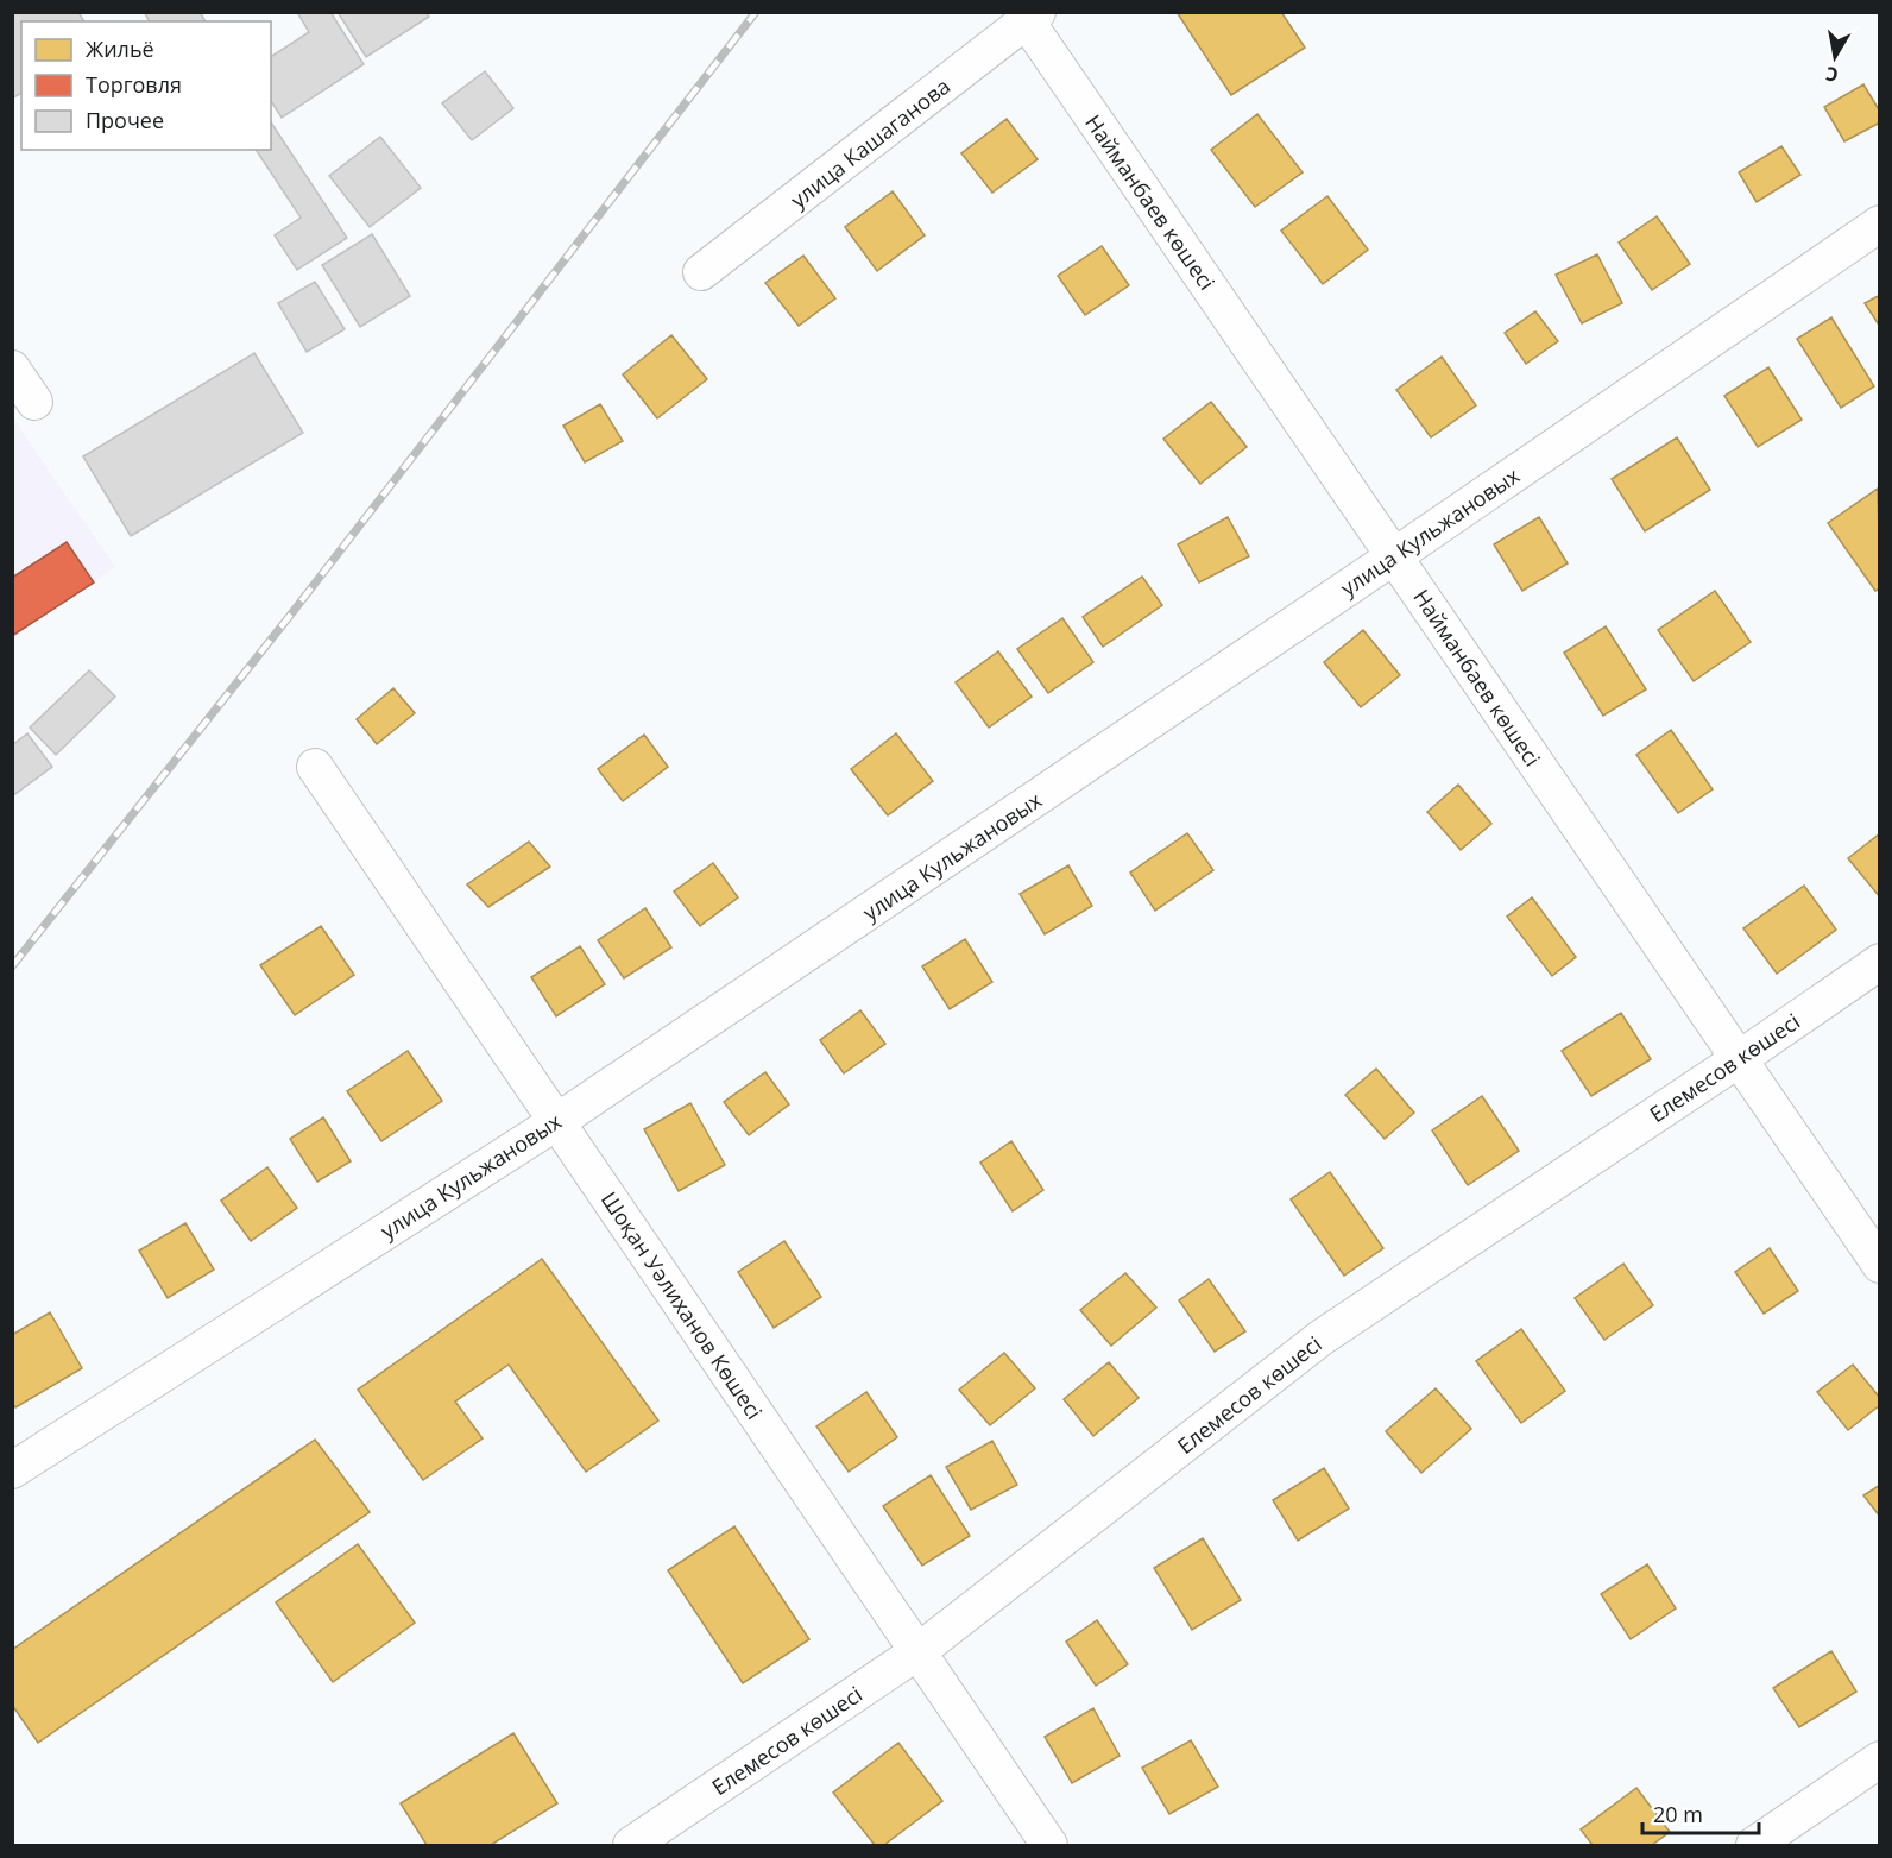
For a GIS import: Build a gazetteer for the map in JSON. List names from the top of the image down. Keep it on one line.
{"streets":{"street":["улица Кашаганова","Найманбаев көшесі","улица Кульжановых","Елемесов көшесі","Шоқан Уәлиханов Көшесі"]},"crossings":[["улица Кашаганова","Найманбаев көшесі"],["Найманбаев көшесі","улица Кульжановых"],["Найманбаев көшесі","Елемесов көшесі"],["улица Кульжановых","Шоқан Уәлиханов Көшесі"],["Елемесов көшесі","Шоқан Уәлиханов Көшесі"]],"legend":["Жильё","Торговля","Прочее"],"scale_bar":"20 m","north":"bottom"}
